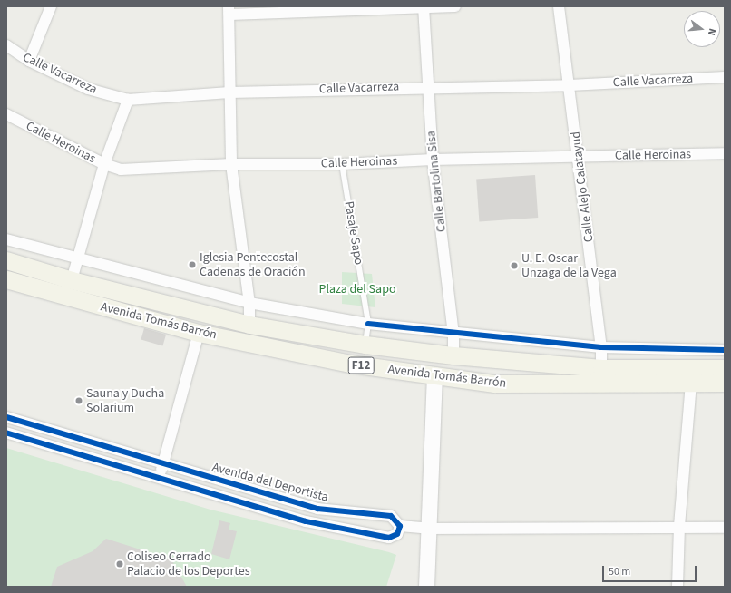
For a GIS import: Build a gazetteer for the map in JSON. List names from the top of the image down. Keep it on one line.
{"streets":{"main road":["Avenida Tomás Barrón","F12"],"street":["Calle Vacarreza","Calle Heroinas","Calle Bartolina Sisa","Calle Alejo Calatayud","Avenida del Deportista"],"lane":["Pasaje Sapo"]},"crossings":[["Calle Vacarreza","Calle Bartolina Sisa"],["Calle Vacarreza","Calle Alejo Calatayud"],["Calle Heroinas","Calle Bartolina Sisa"],["Calle Heroinas","Calle Alejo Calatayud"],["Calle Heroinas","Pasaje Sapo"],["Calle Bartolina Sisa","Avenida Tomás Barrón"],["Calle Alejo Calatayud","Avenida Tomás Barrón"],["Pasaje Sapo","Avenida Tomás Barrón"]],"parks":["Plaza del Sapo"],"places":["Iglesia Pentecostal Cadenas de Oración","U. E. Oscar Unzaga de la Vega","Sauna y Ducha Solarium","Coliseo Cerrado Palacio de los Deportes"],"scale_bar":"50 m","north":"right"}
